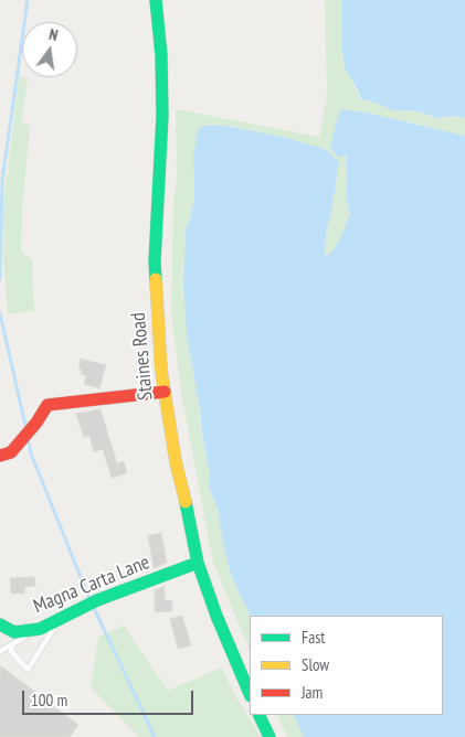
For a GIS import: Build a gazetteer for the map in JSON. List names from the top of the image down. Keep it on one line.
{"streets":{"main road":["Staines Road","Magna Carta Lane"]},"crossings":[["Staines Road","Magna Carta Lane"]],"legend":["Fast","Slow","Jam"],"scale_bar":"100 m","north":"top"}
